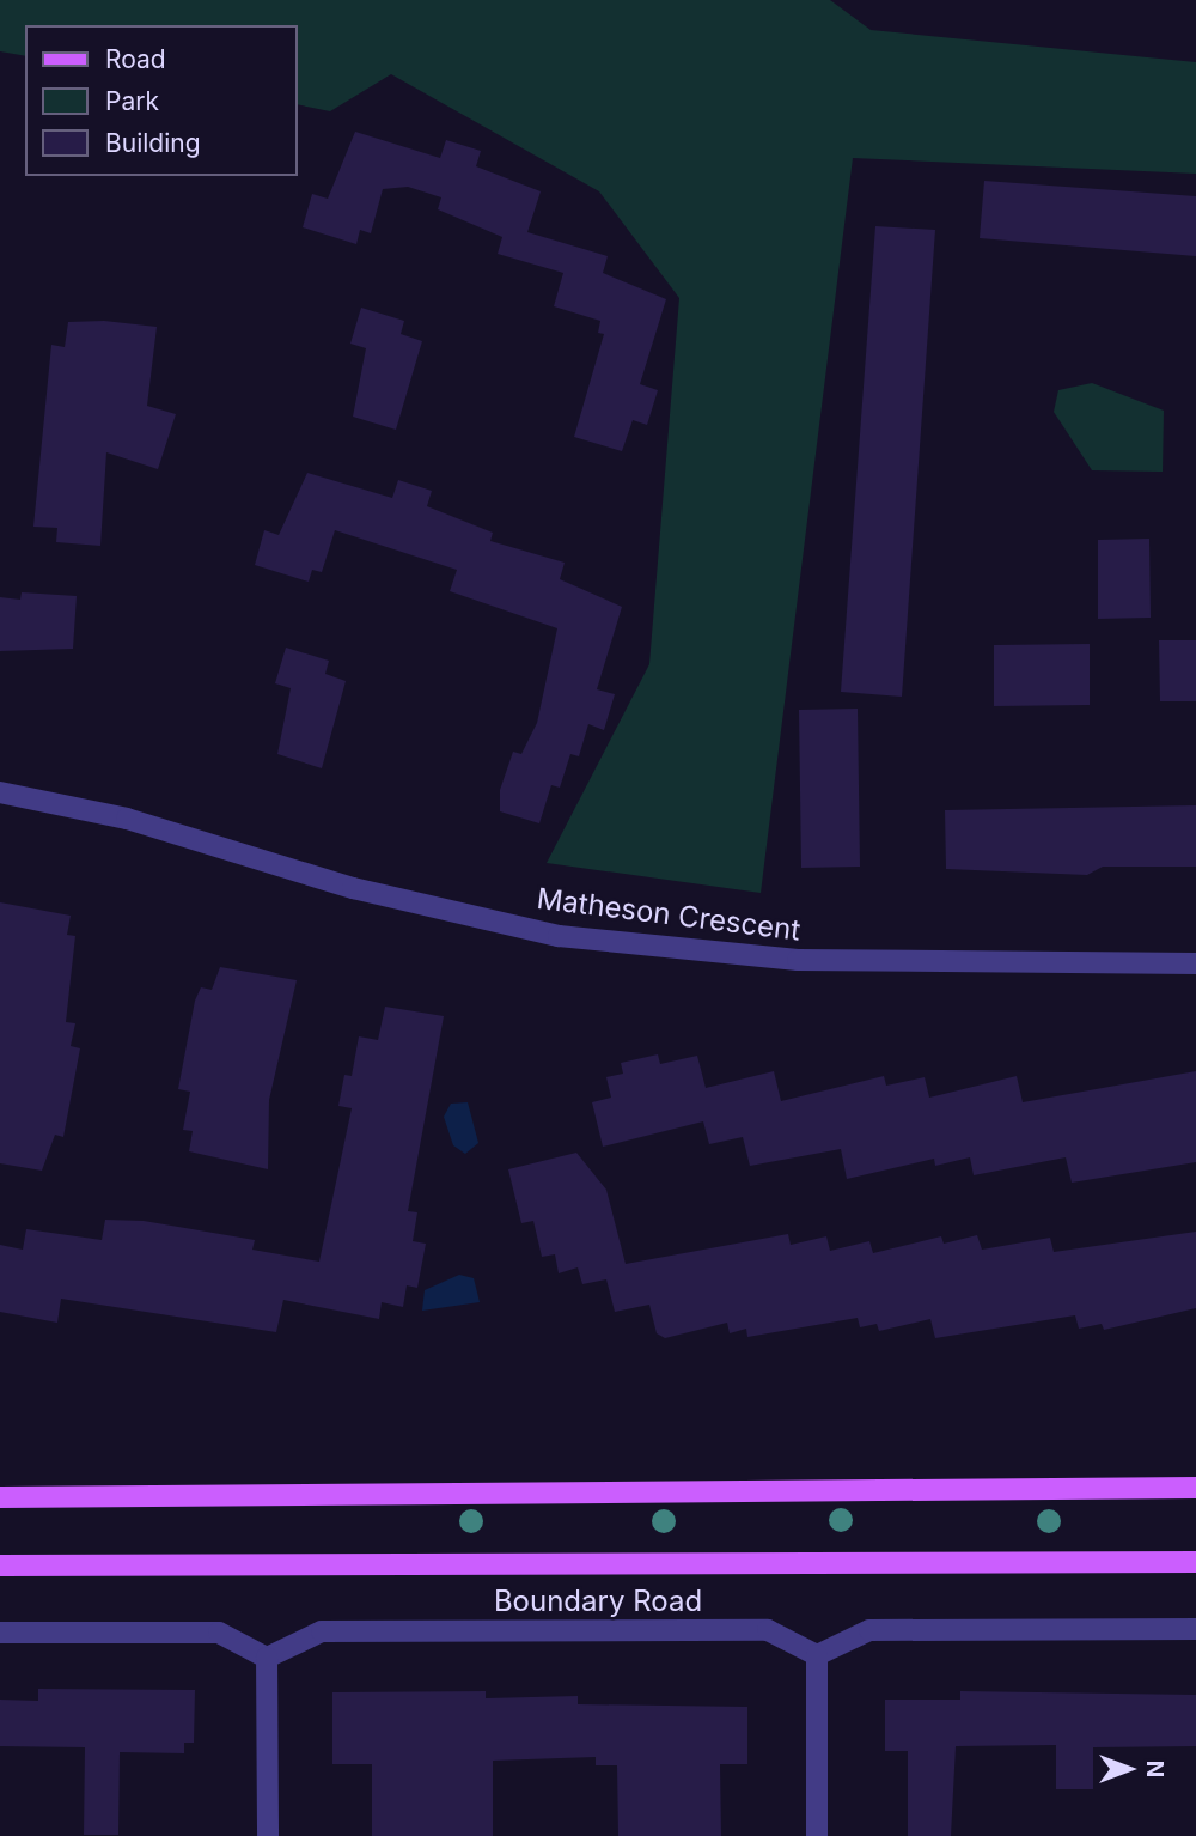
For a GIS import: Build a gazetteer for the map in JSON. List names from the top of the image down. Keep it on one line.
{"streets":{"main road":["Boundary Road"],"street":["Matheson Crescent"]},"legend":["Road","Park","Building"],"north":"right"}
